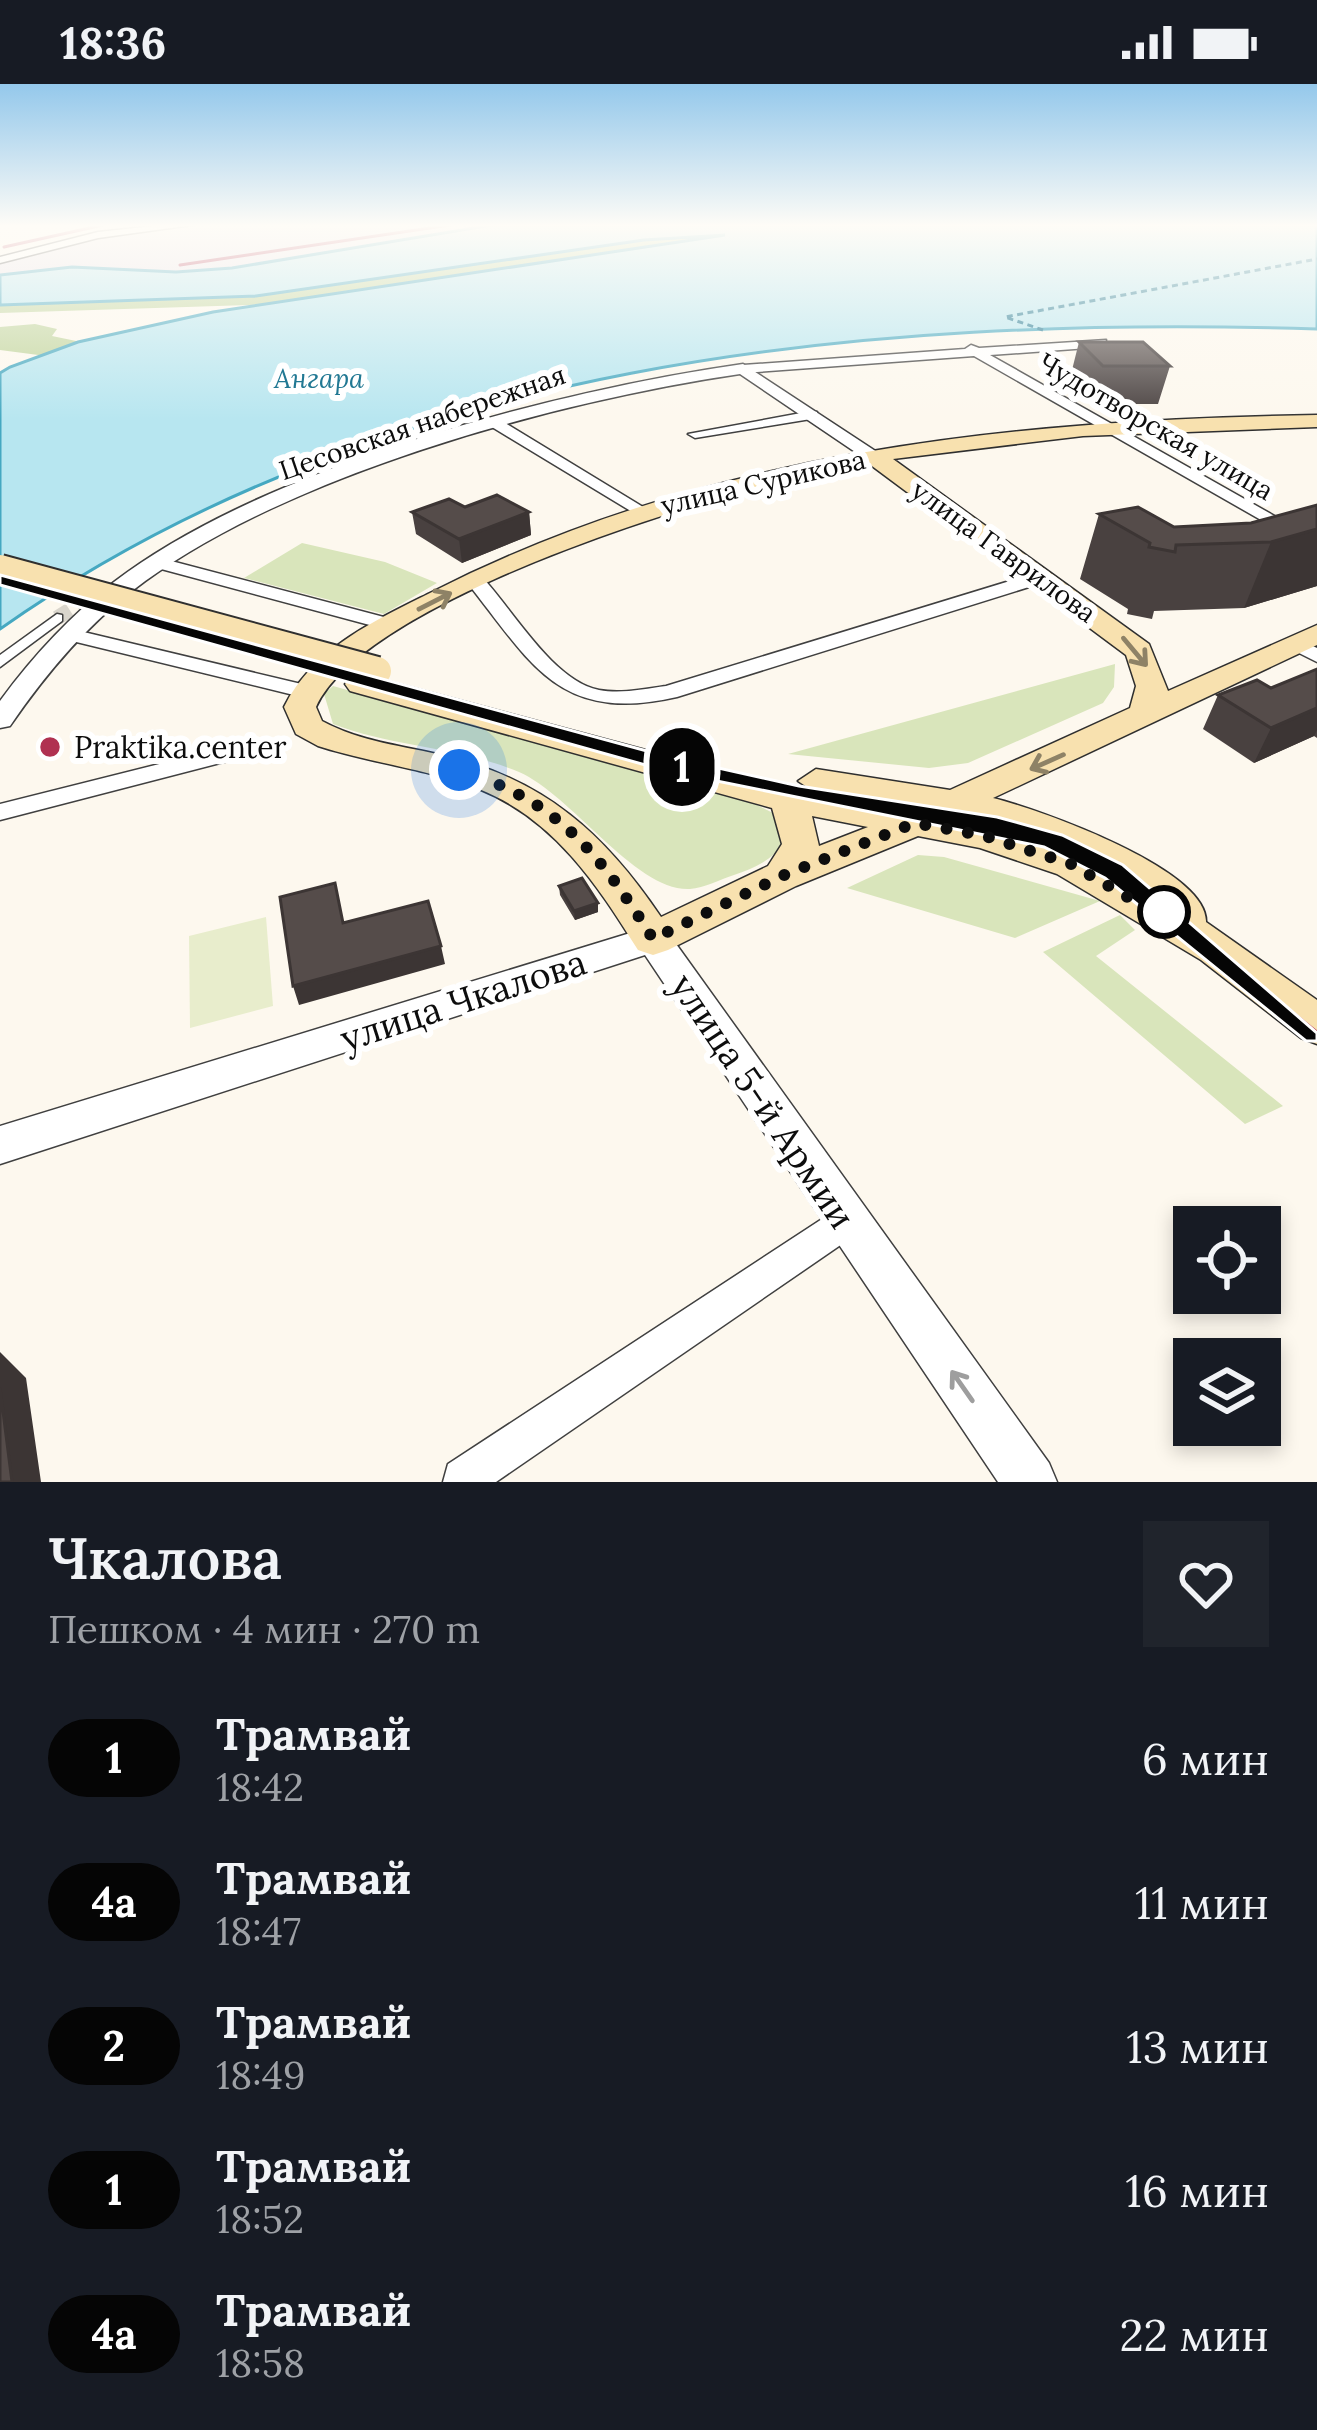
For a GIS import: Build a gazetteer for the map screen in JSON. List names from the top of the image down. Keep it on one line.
{"streets":{"main road":["улица Сурикова","улица Гаврилова","улица Чкалова","улица 5-й Армии"],"street":["Цесовская набережная","Чудотворская улица"]},"crossings":[["Цесовская набережная","Чудотворская улица"],["Цесовская набережная","улица Гаврилова"],["Чудотворская улица","улица Сурикова"],["улица Сурикова","улица Гаврилова"],["улица Сурикова","улица 5-й Армии"],["улица Чкалова","улица 5-й Армии"]],"water":["Ангара"],"places":["Praktika.center"],"lines":["tram line 1"],"page":{"status":"18:36","on_map":"1","heading":["Чкалова","Пешком · 4 мин · 270 m"],"list":[{"mark":"1","name":"Трамвай","note":"18:42","value":"6 мин"},{"mark":"4a","name":"Трамвай","note":"18:47","value":"11 мин"},{"mark":"2","name":"Трамвай","note":"18:49","value":"13 мин"},{"mark":"1","name":"Трамвай","note":"18:52","value":"16 мин"},{"mark":"4a","name":"Трамвай","note":"18:58","value":"22 мин"}]}}
